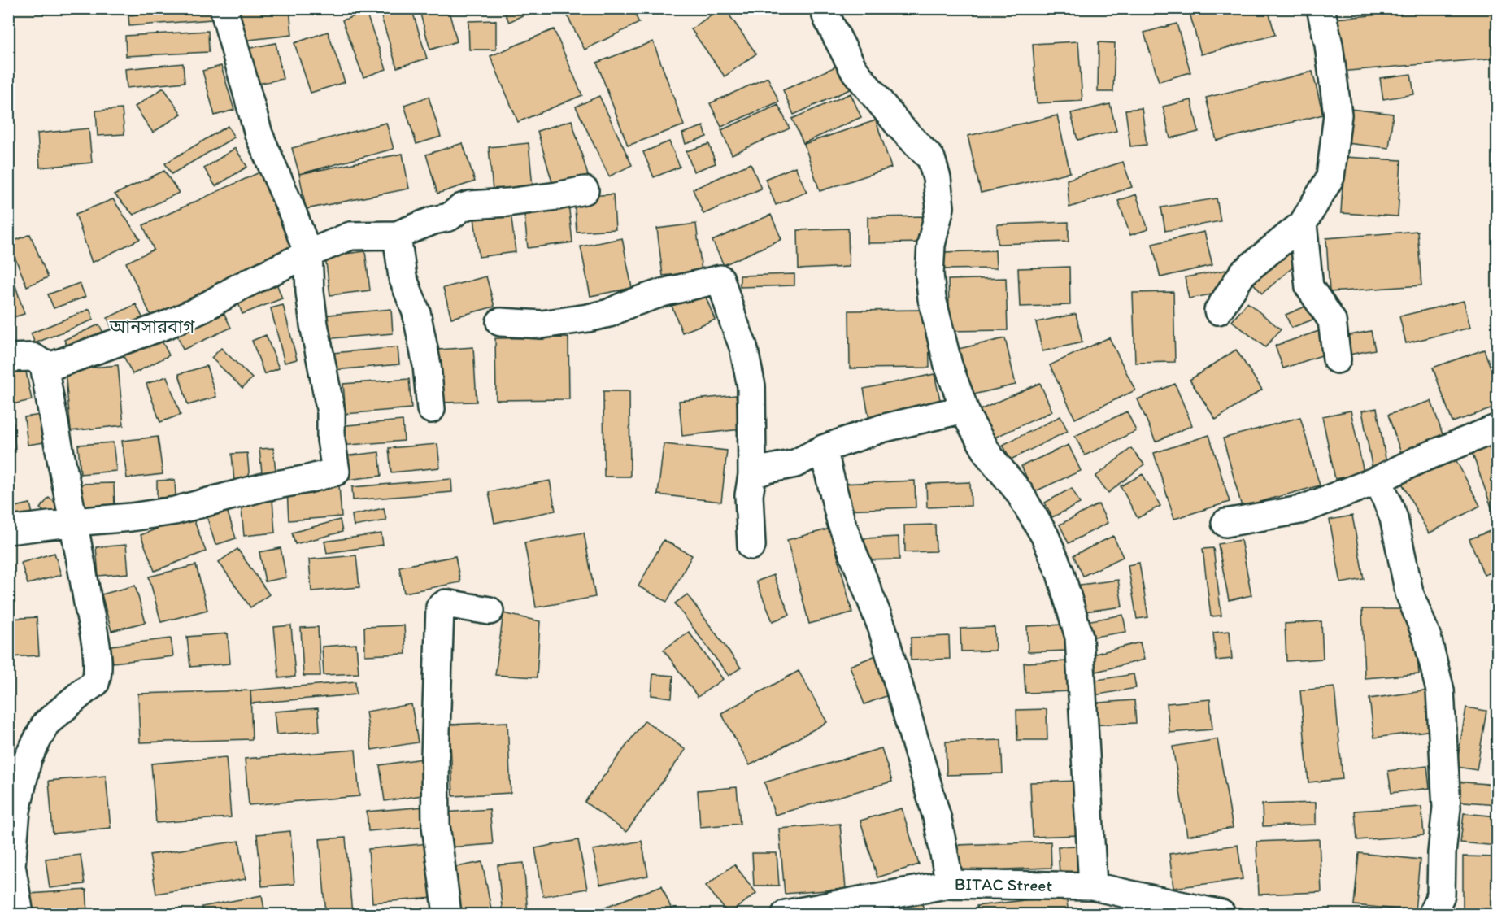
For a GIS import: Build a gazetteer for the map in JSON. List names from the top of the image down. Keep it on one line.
{"streets":{"street":["BITAC Street"]},"districts":["আনসারবাগ"]}
